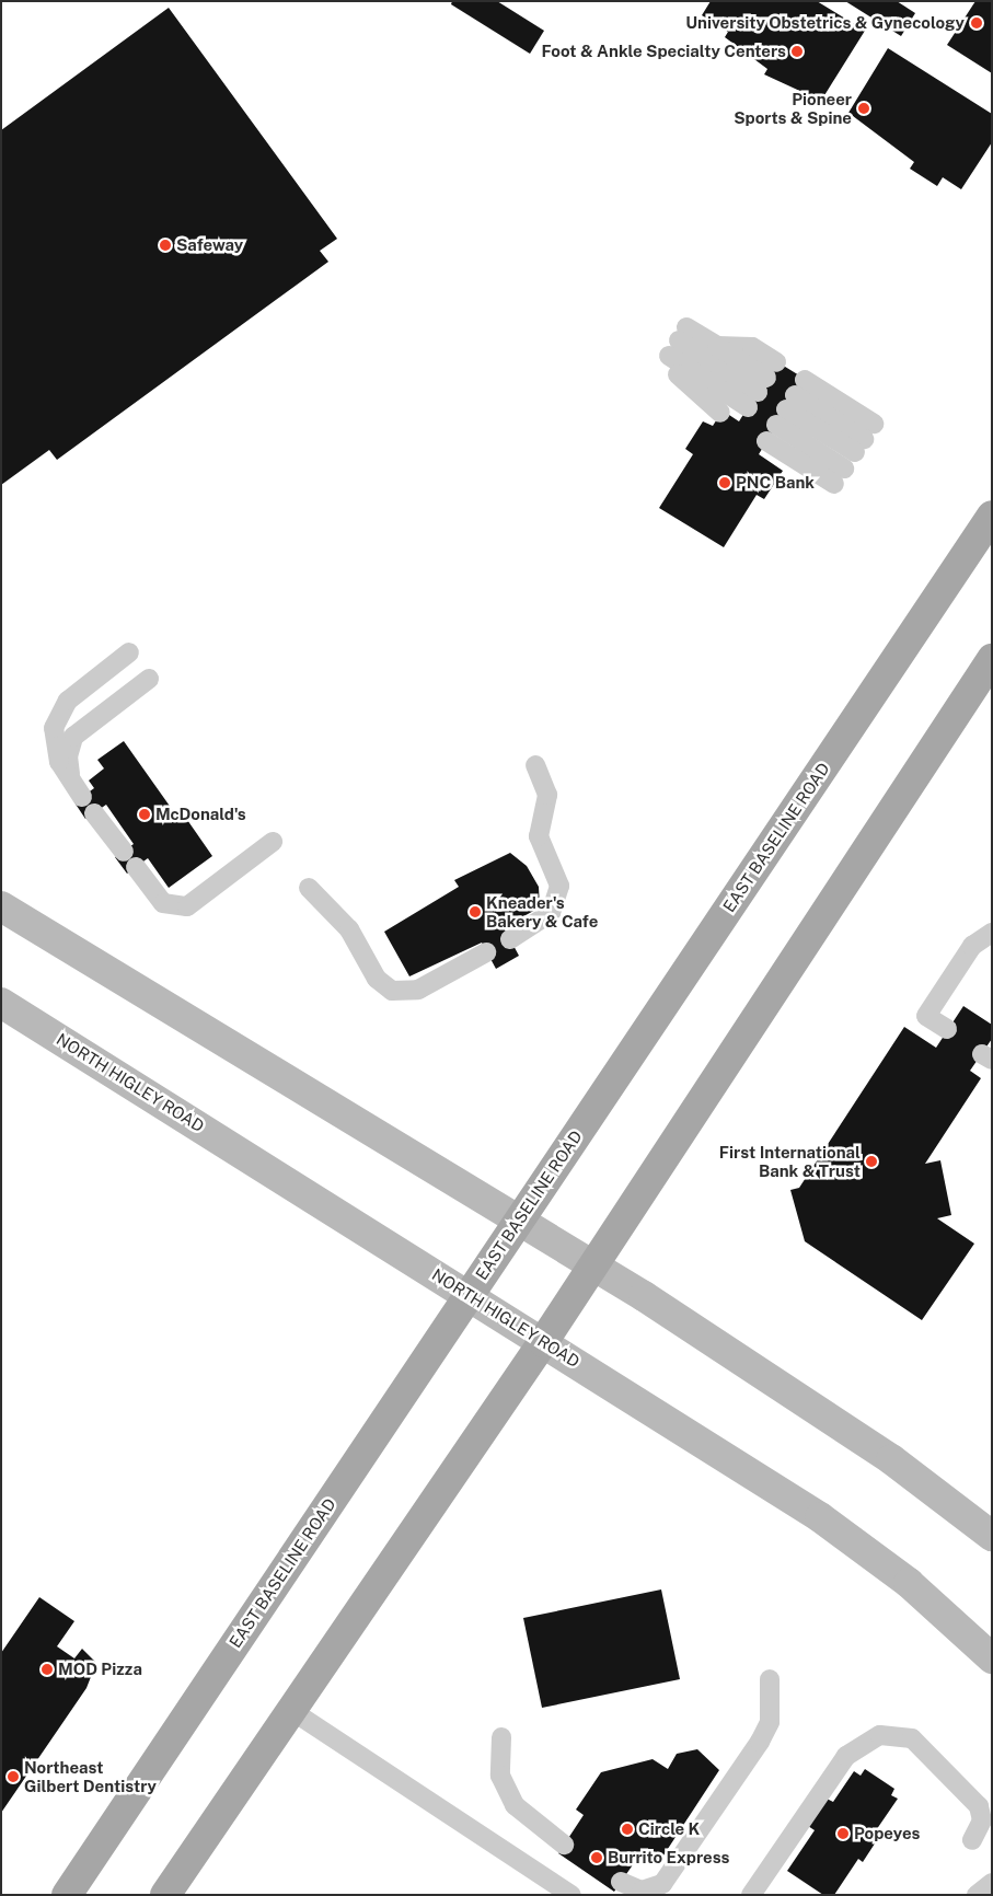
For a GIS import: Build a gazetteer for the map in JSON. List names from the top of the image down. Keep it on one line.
{"streets":{"main road":["EAST BASELINE ROAD","NORTH HIGLEY ROAD"]},"crossings":[["EAST BASELINE ROAD","NORTH HIGLEY ROAD"]],"places":["University Obstetrics & Gynecology","Foot & Ankle Specialty Centers","Pioneer Sports & Spine","Safeway","PNC Bank","McDonald's","Kneader's Bakery & Cafe","First International Bank & Trust","MOD Pizza","Northeast Gilbert Dentistry","Circle K","Popeyes","Burrito Express"]}
